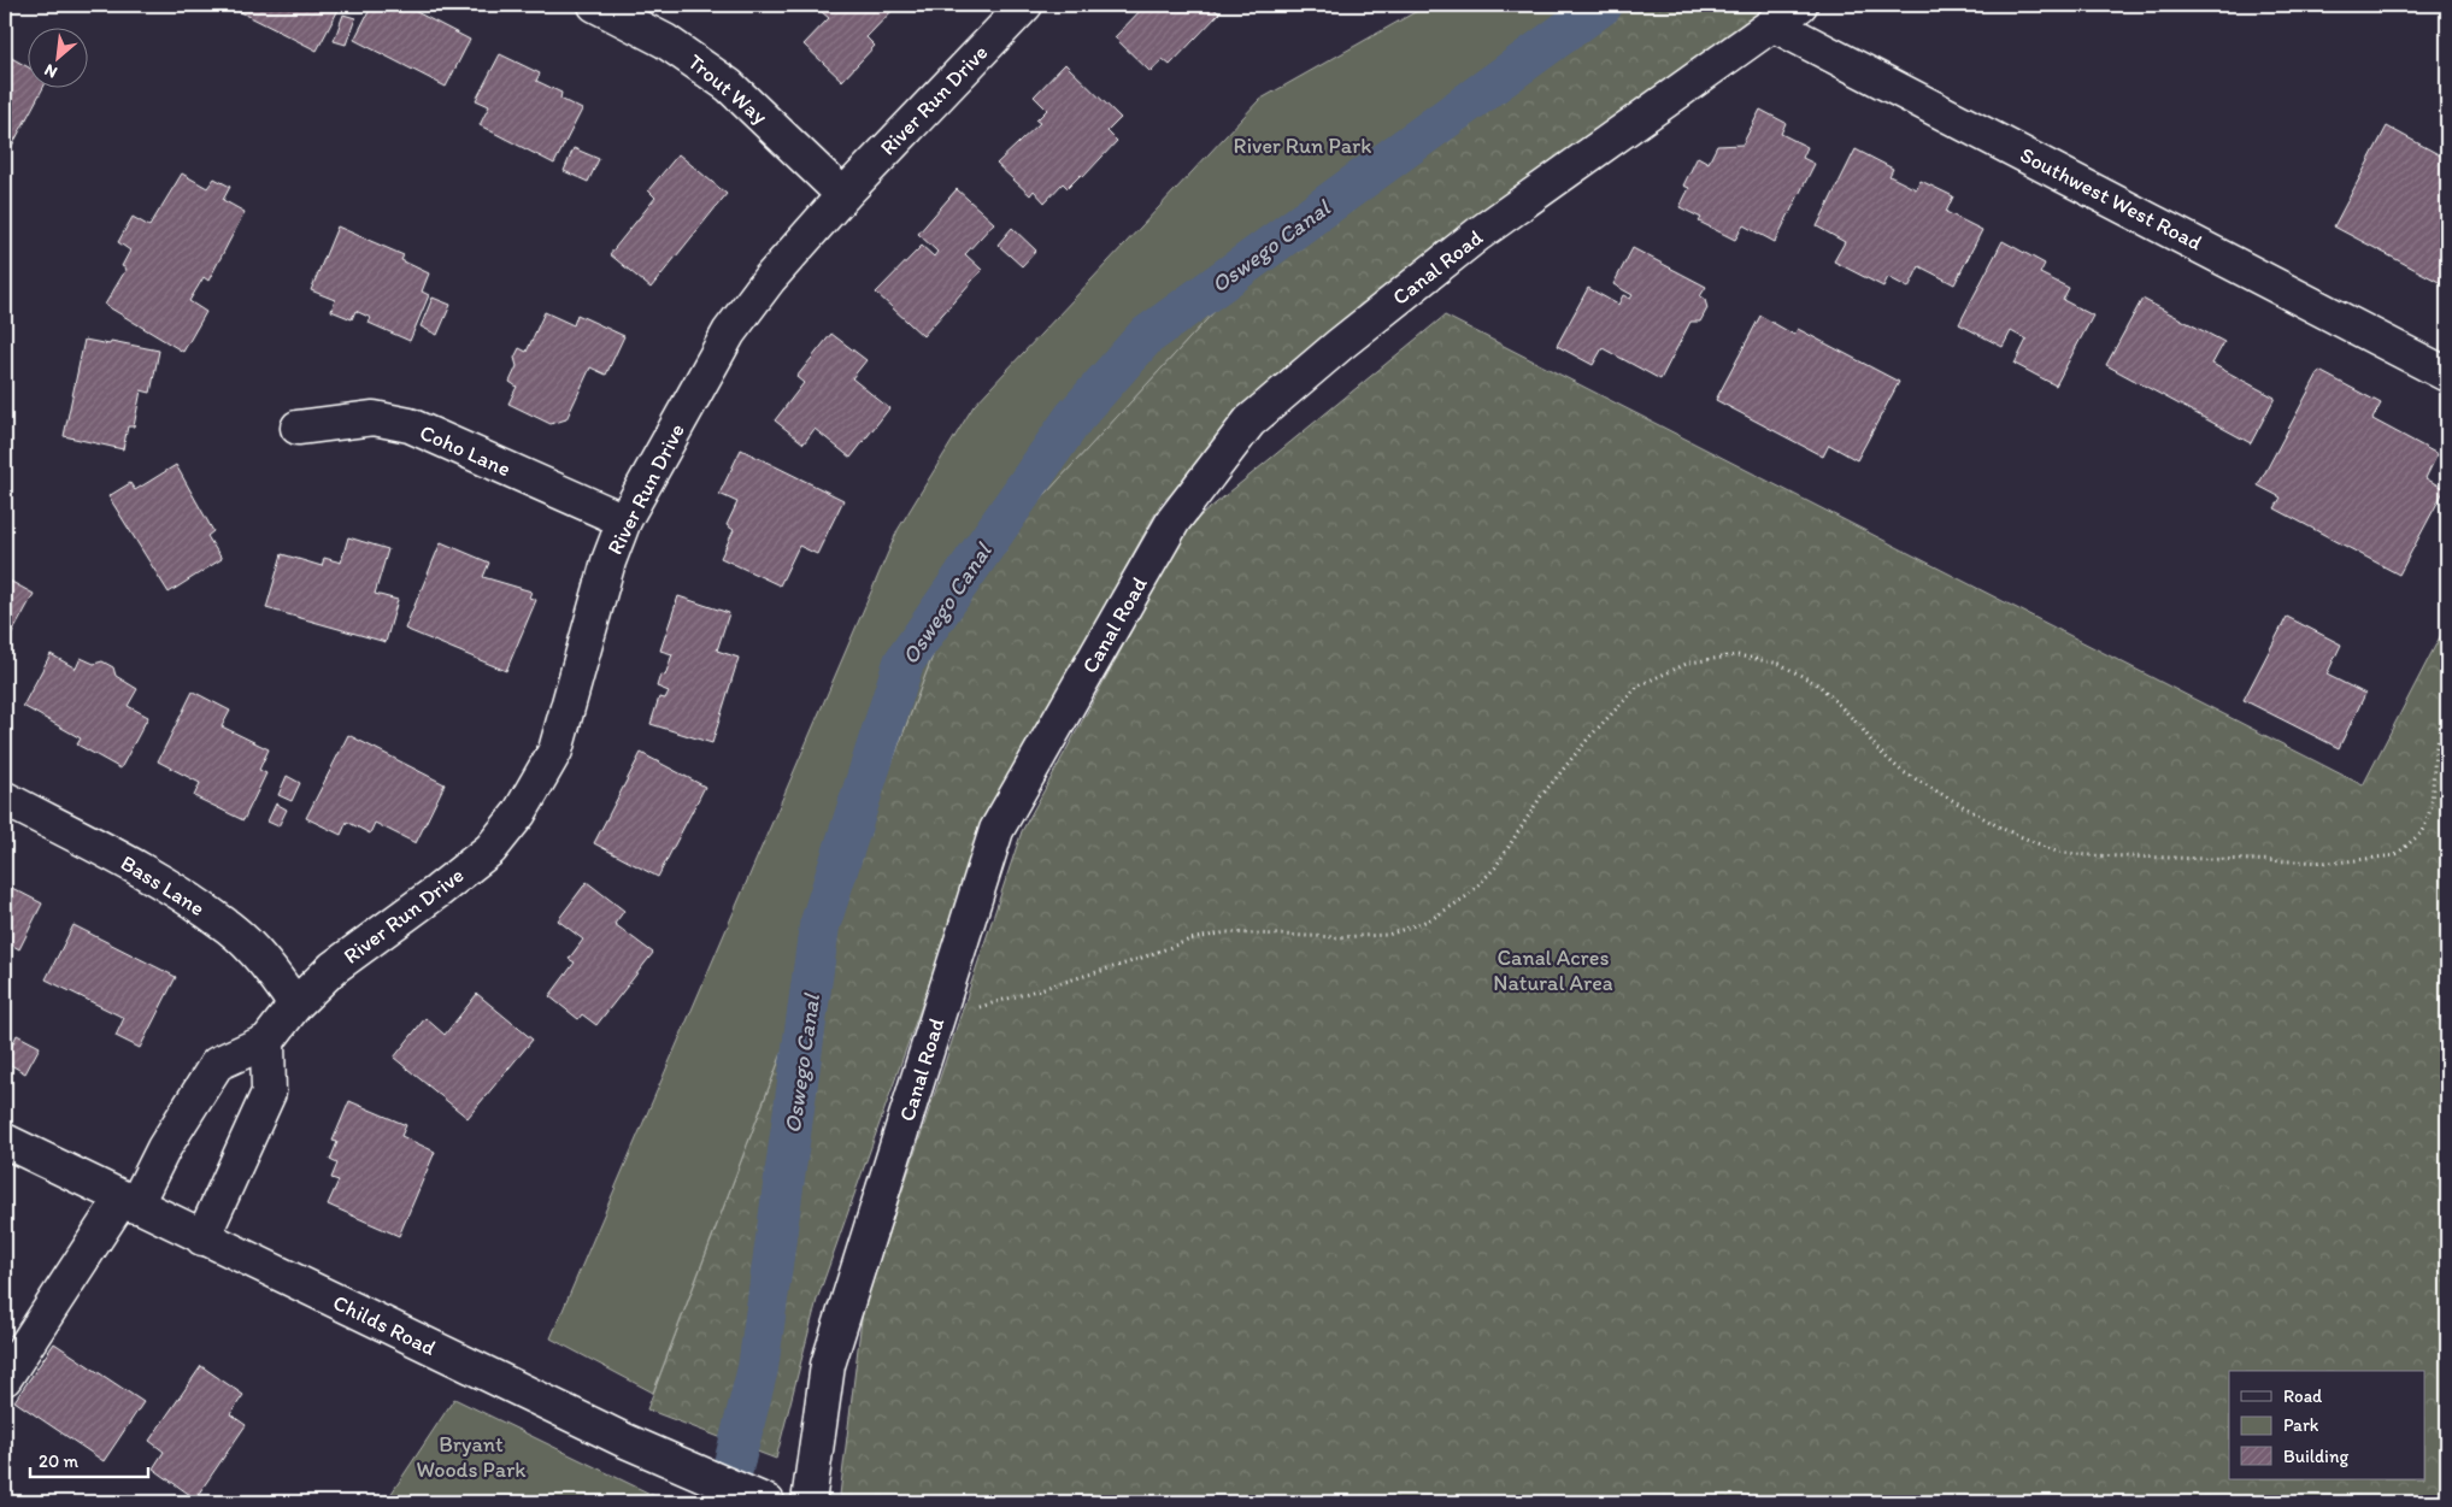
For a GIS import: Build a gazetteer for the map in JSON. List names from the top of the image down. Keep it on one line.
{"streets":{"street":["Trout Way","River Run Drive","Southwest West Road","Canal Road","Coho Lane","Bass Lane","Childs Road"]},"crossings":[["Trout Way","River Run Drive"],["River Run Drive","Coho Lane"],["River Run Drive","Bass Lane"],["River Run Drive","Childs Road"],["Southwest West Road","Canal Road"]],"water":["Oswego Canal"],"parks":["River Run Park","Canal Acres Natural Area","Bryant Woods Park"],"legend":["Road","Park","Building"],"scale_bar":"20 m","north":"bottom left"}
